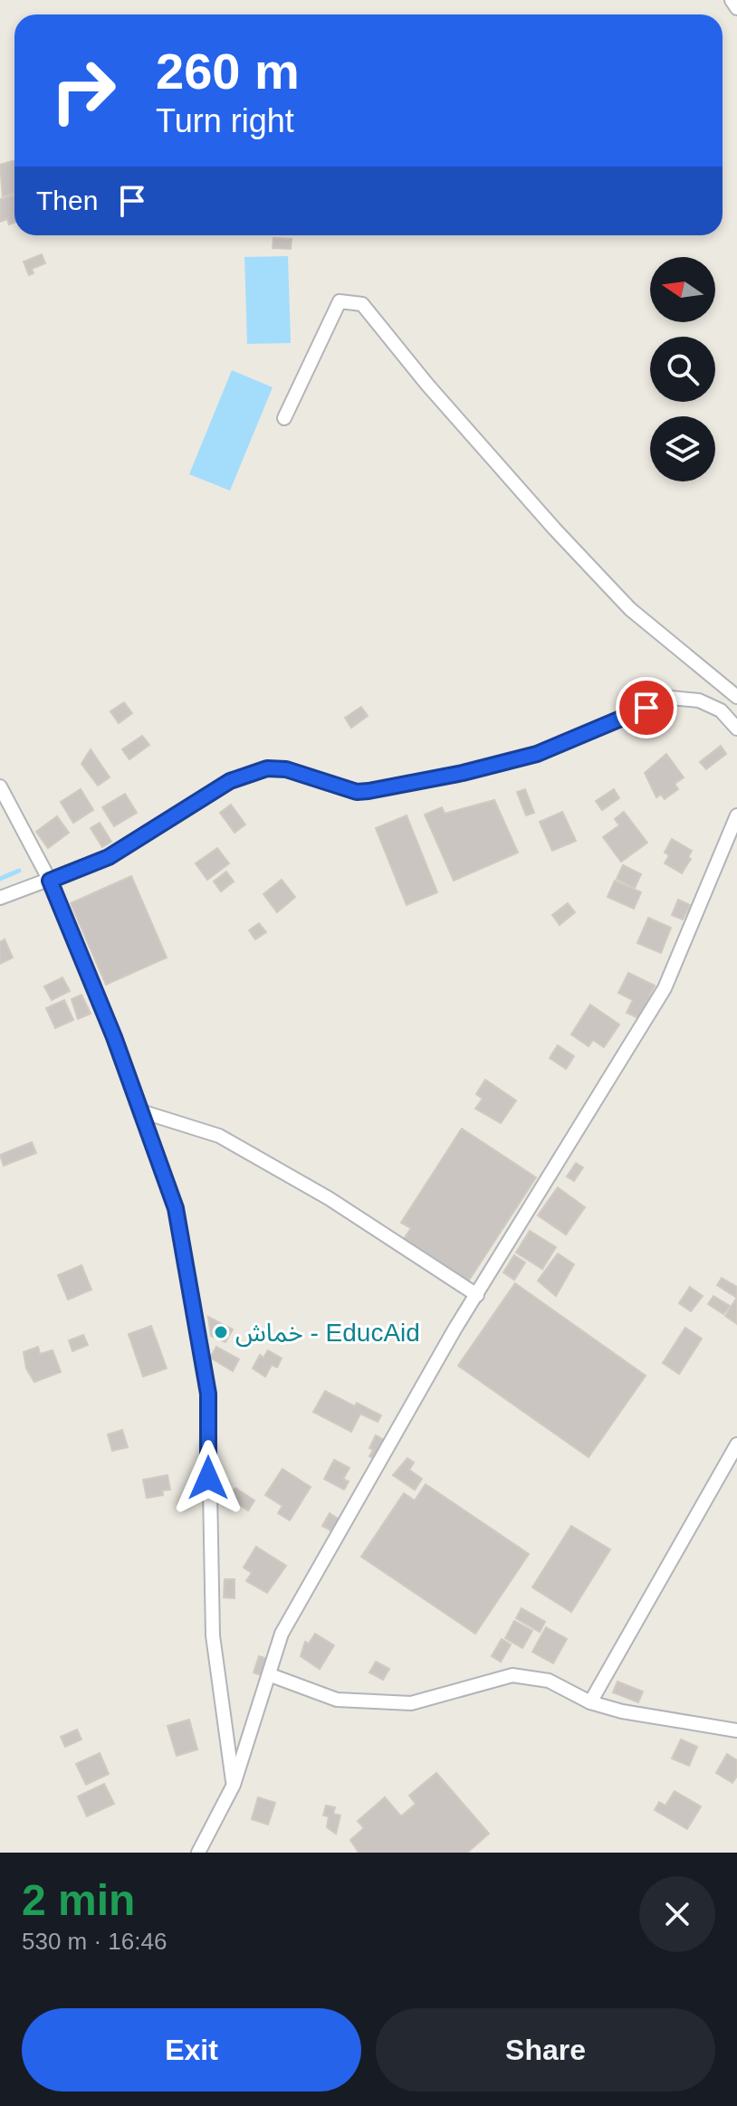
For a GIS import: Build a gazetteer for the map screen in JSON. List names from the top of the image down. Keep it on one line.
{"places":["خماش - EducAid"],"north":"left","page":{"turn":["260 m","Turn right"],"then":"Then","heading":["2 min","530 m · 16:46"],"buttons":["Exit","Share"]}}
